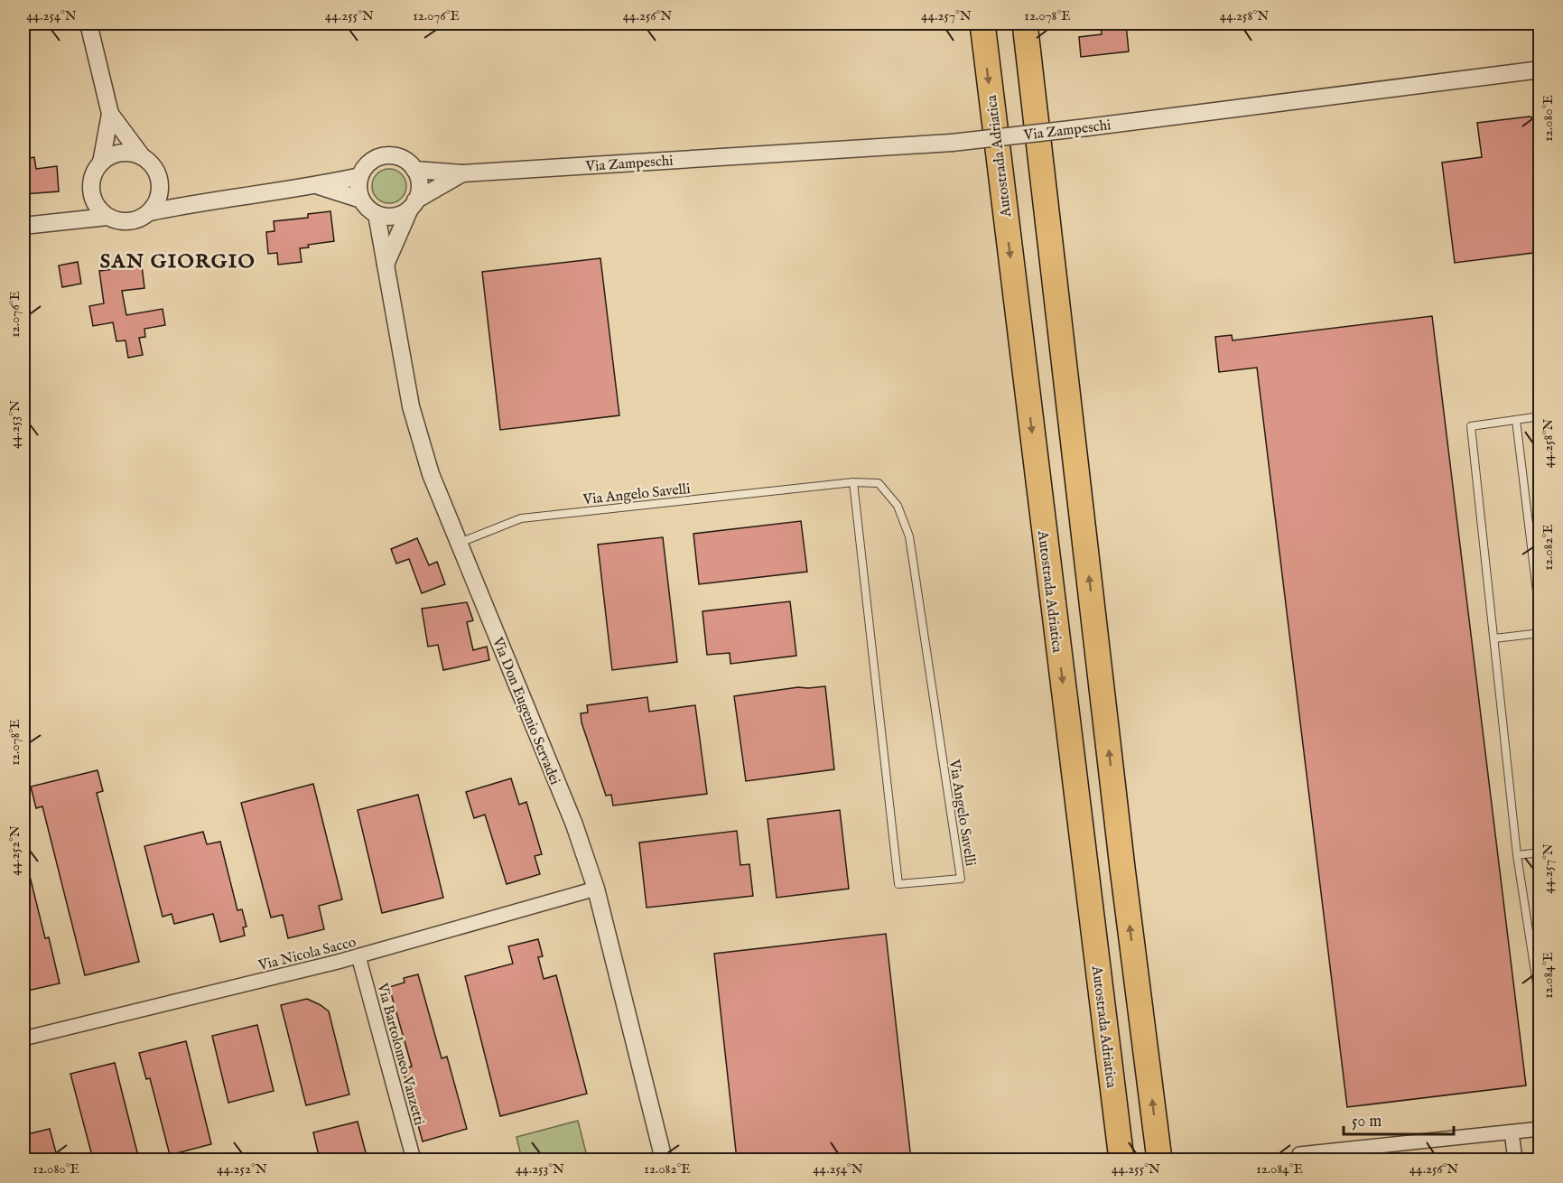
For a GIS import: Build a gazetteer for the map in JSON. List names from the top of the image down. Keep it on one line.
{"streets":{"highway":["Autostrada Adriatica"],"street":["Via Zampeschi","Via Don Eugenio Servadei","Via Nicola Sacco","Via Bartolomeo Vanzetti"],"lane":["Via Angelo Savelli"]},"crossings":[["Via Zampeschi","Via Don Eugenio Servadei"],["Via Angelo Savelli","Via Don Eugenio Servadei"],["Via Don Eugenio Servadei","Via Nicola Sacco"],["Via Nicola Sacco","Via Bartolomeo Vanzetti"]],"districts":["SAN GIORGIO"],"scale_bar":"50 m","coordinates":["44.254°N","44.255°N","12.076°E","44.256°N","44.257°N","12.078°E","44.258°N","12.080°E","44.253°N","12.082°E","44.252°N","12.084°E"]}
